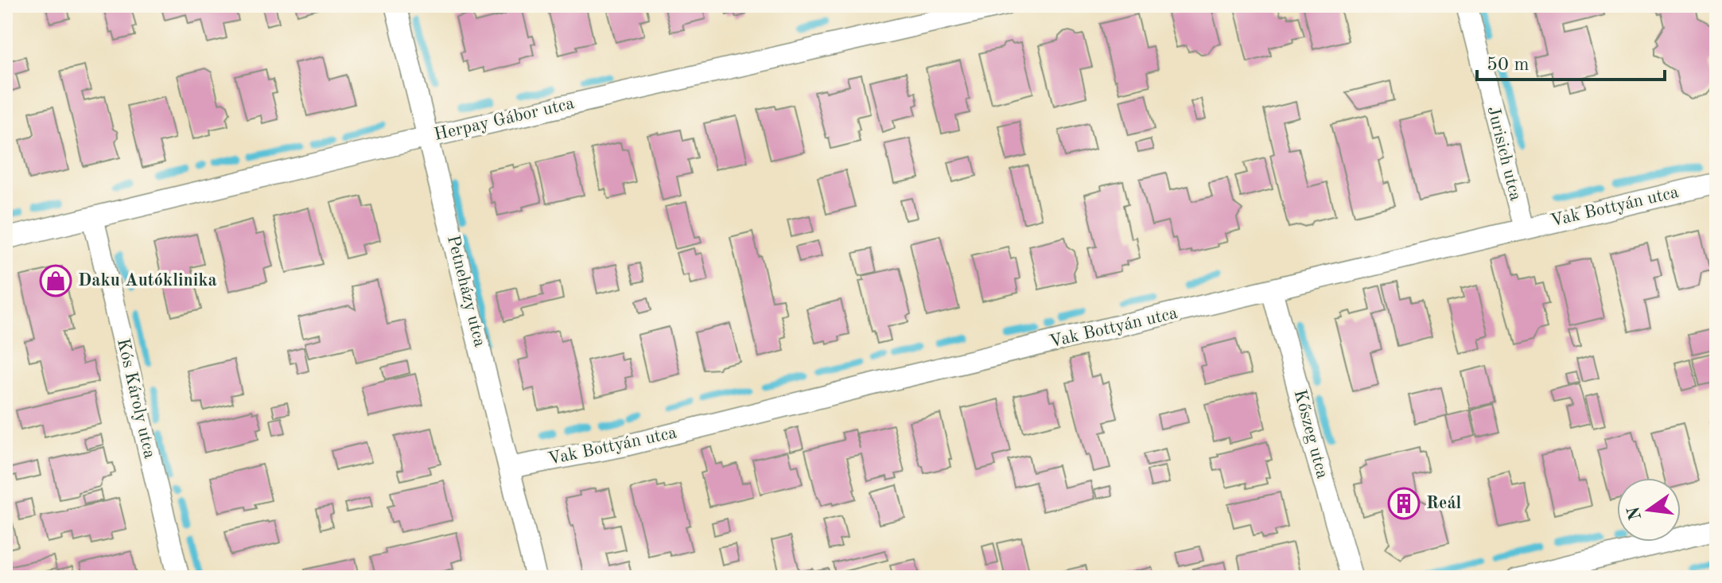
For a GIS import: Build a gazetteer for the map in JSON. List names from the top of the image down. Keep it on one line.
{"streets":{"street":["Herpay Gábor utca","Jurisich utca","Vak Bottyán utca","Petneházy utca","Kós Károly utca","Kőszeg utca"]},"crossings":[["Herpay Gábor utca","Petneházy utca"],["Herpay Gábor utca","Kós Károly utca"],["Jurisich utca","Vak Bottyán utca"],["Vak Bottyán utca","Petneházy utca"],["Vak Bottyán utca","Kőszeg utca"]],"places":{"shop":["Daku Autóklinika"],"building":["Reál"]},"scale_bar":"50 m","north":"left"}
